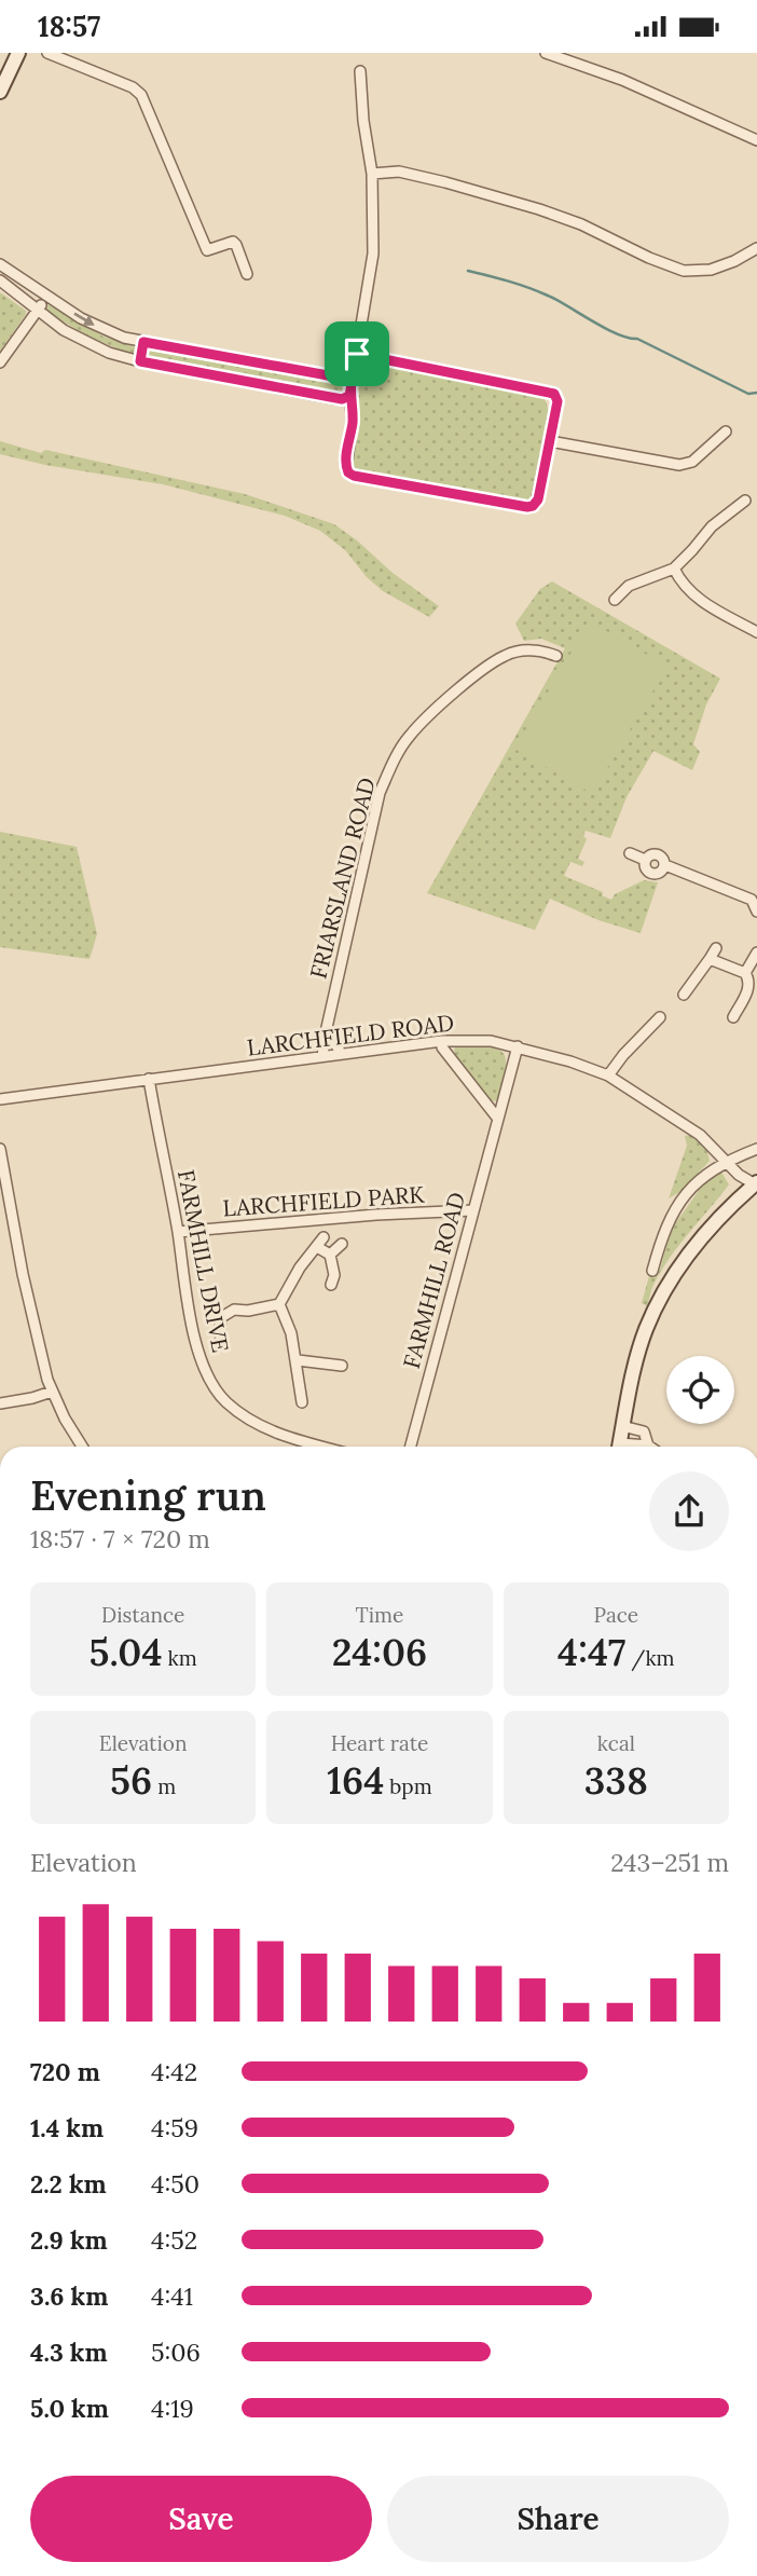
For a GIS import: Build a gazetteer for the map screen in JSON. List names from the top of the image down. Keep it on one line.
{"streets":{"street":["FRIARSLAND ROAD","LARCHFIELD ROAD","LARCHFIELD PARK","FARMHILL DRIVE","FARMHILL ROAD"]},"crossings":[["FRIARSLAND ROAD","LARCHFIELD ROAD"],["LARCHFIELD ROAD","FARMHILL DRIVE"],["LARCHFIELD ROAD","FARMHILL ROAD"],["LARCHFIELD PARK","FARMHILL DRIVE"],["LARCHFIELD PARK","FARMHILL ROAD"]],"page":{"status":"18:57","heading":["Evening run","18:57 · 7 × 720 m"],"stats":[["Distance","5.04 km"],["Time","24:06"],["Pace","4:47 /km"],["Elevation","56 m"],["Heart rate","164 bpm"],["kcal","338"]],"chart":["Elevation","243–251 m"],"list":[{"name":"720 m","note":"4:42"},{"name":"1.4 km","note":"4:59"},{"name":"2.2 km","note":"4:50"},{"name":"2.9 km","note":"4:52"},{"name":"3.6 km","note":"4:41"},{"name":"4.3 km","note":"5:06"},{"name":"5.0 km","note":"4:19"}],"buttons":["Save","Share"]}}
